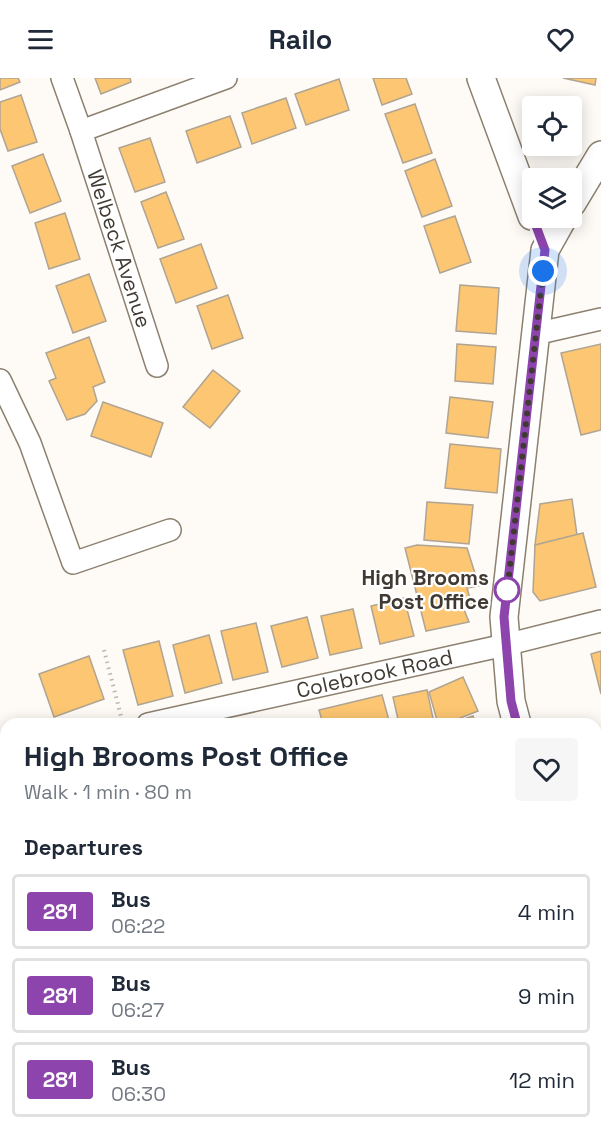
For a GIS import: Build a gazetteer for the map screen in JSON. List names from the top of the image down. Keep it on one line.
{"streets":{"street":["Welbeck Avenue","Colebrook Road"]},"places":["High Brooms Post Office"],"lines":["bus line 281"],"page":{"header":"Railo","heading":[["High Brooms Post Office","Walk · 1 min · 80 m"],"Departures"],"list":[{"mark":"281","name":"Bus","note":"06:22","value":"4 min"},{"mark":"281","name":"Bus","note":"06:27","value":"9 min"},{"mark":"281","name":"Bus","note":"06:30","value":"12 min"}]}}
